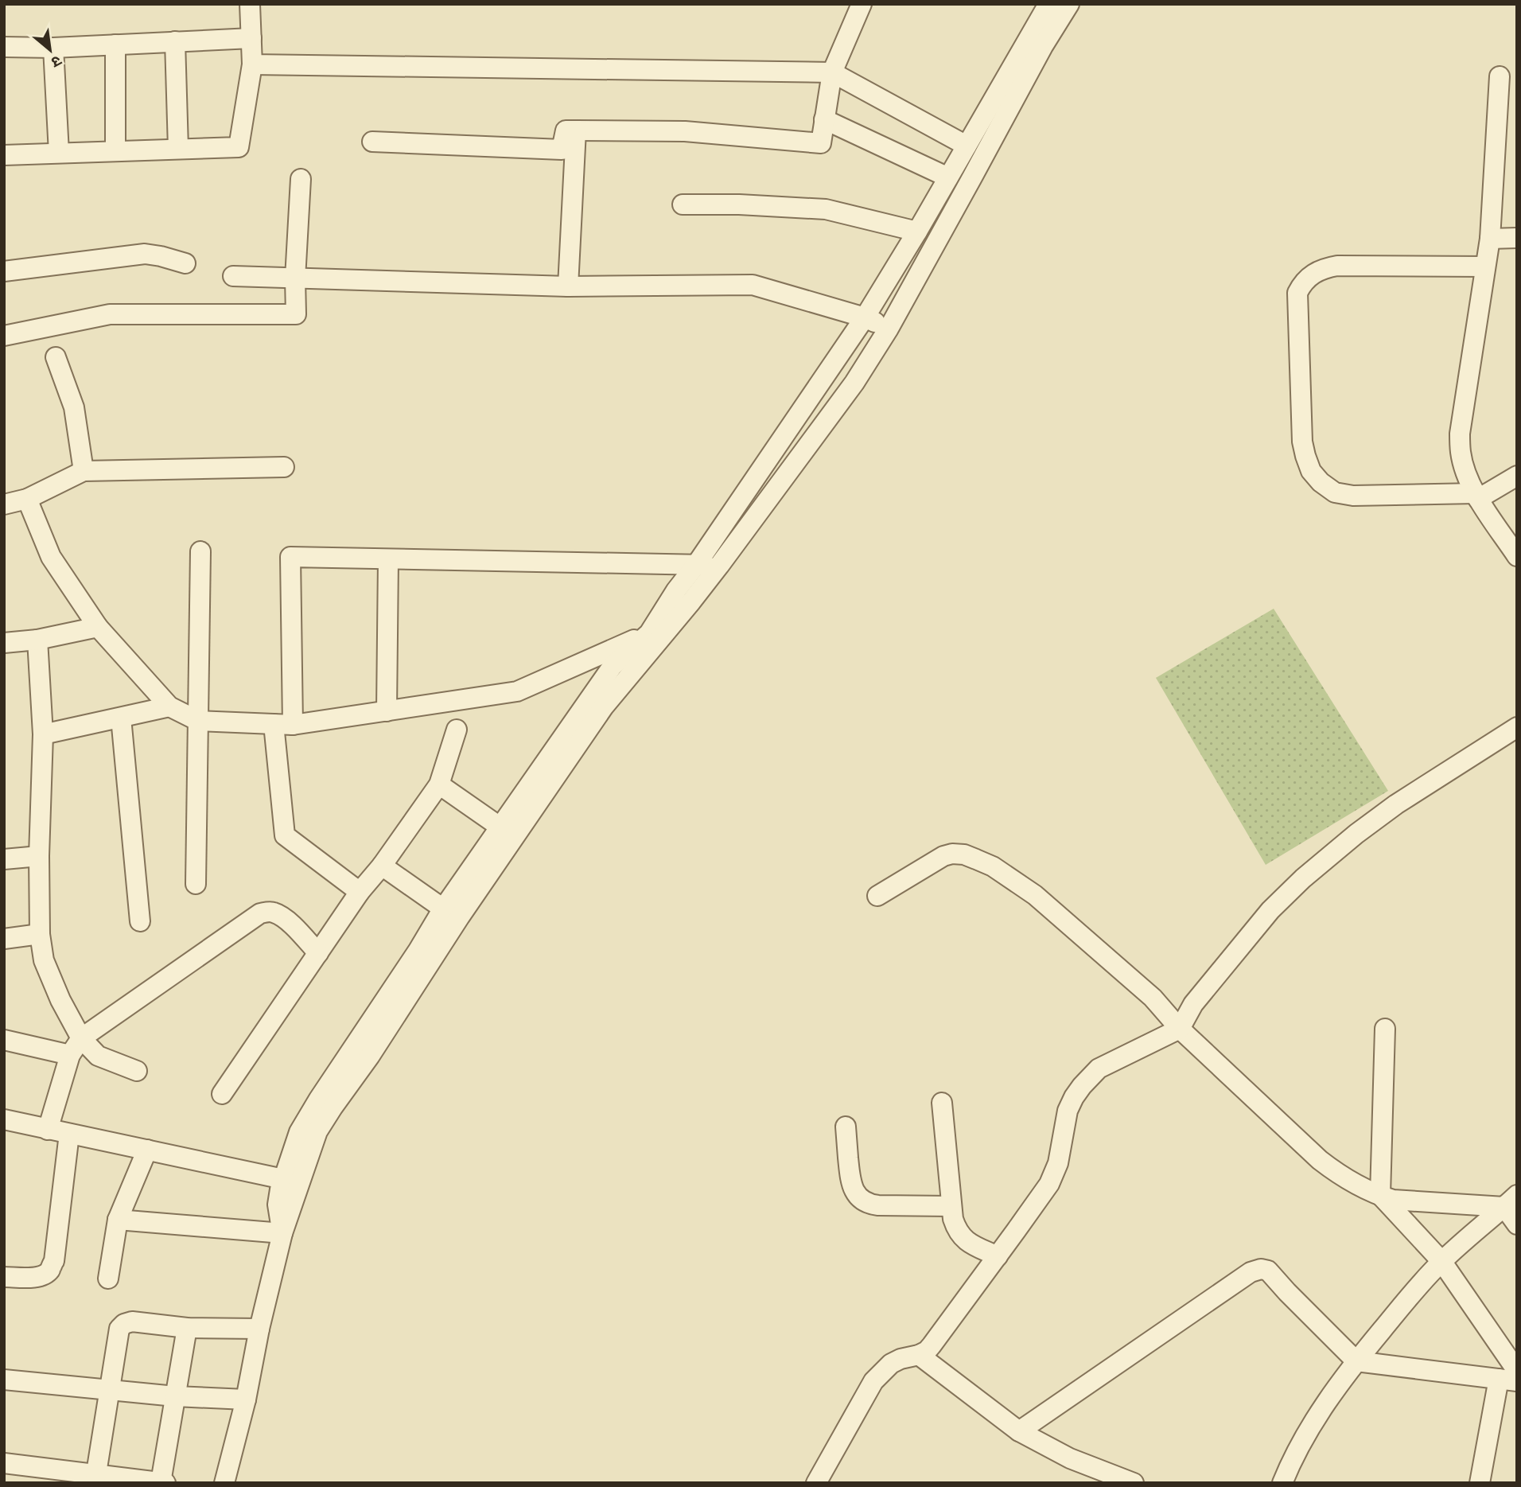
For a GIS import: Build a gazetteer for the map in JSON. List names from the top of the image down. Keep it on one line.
{"north":"bottom right"}
